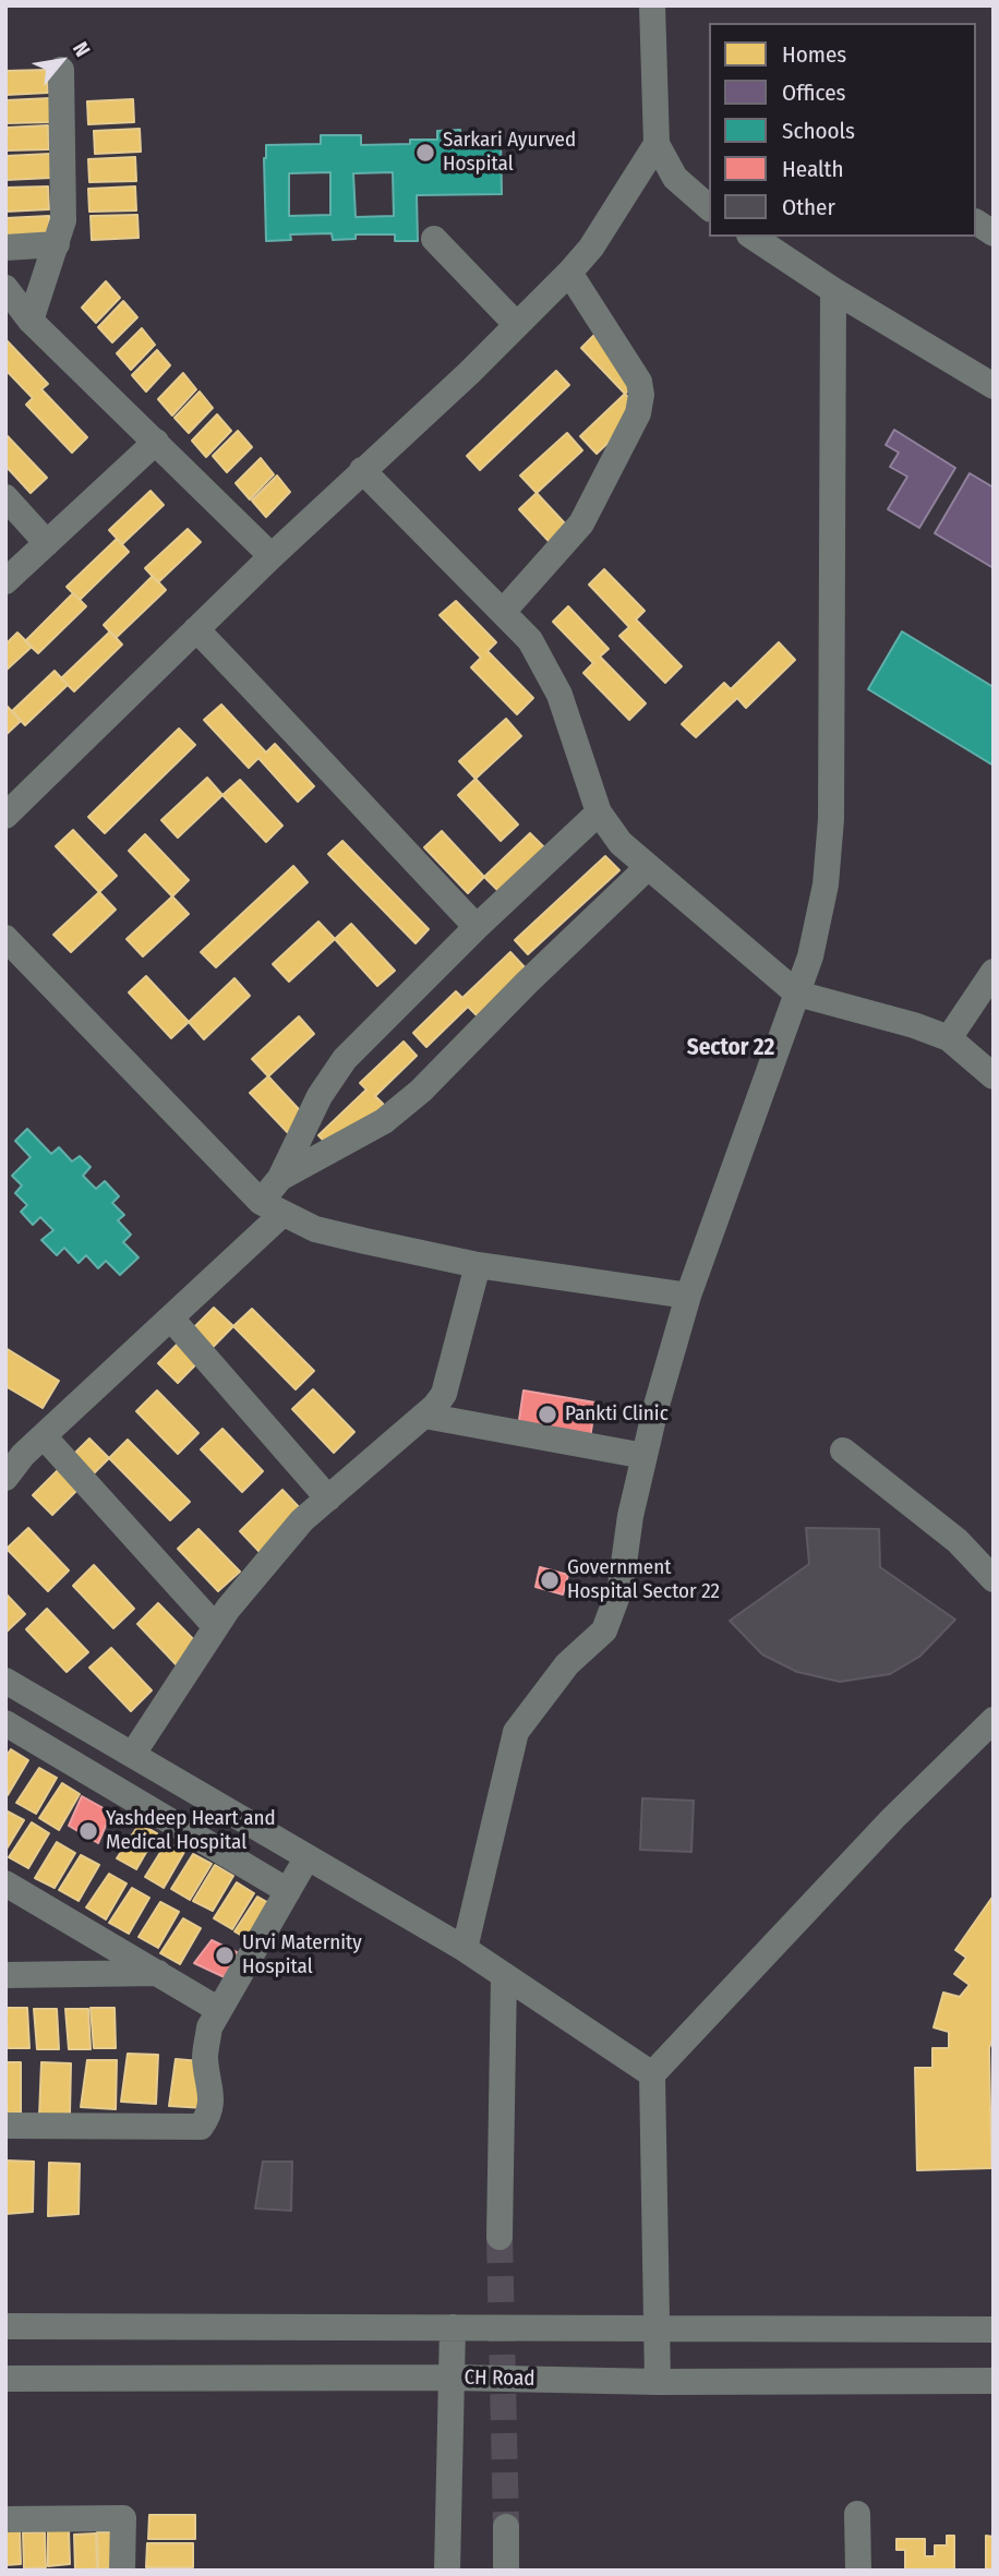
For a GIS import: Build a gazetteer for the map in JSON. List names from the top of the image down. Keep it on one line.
{"streets":{"street":["CH Road"]},"districts":["Sector 22"],"places":["Sarkari Ayurved Hospital","Pankti Clinic","Government Hospital Sector 22","Yashdeep Heart and Medical Hospital","Urvi Maternity Hospital"],"legend":["Homes","Offices","Schools","Health","Other"],"north":"top right"}
